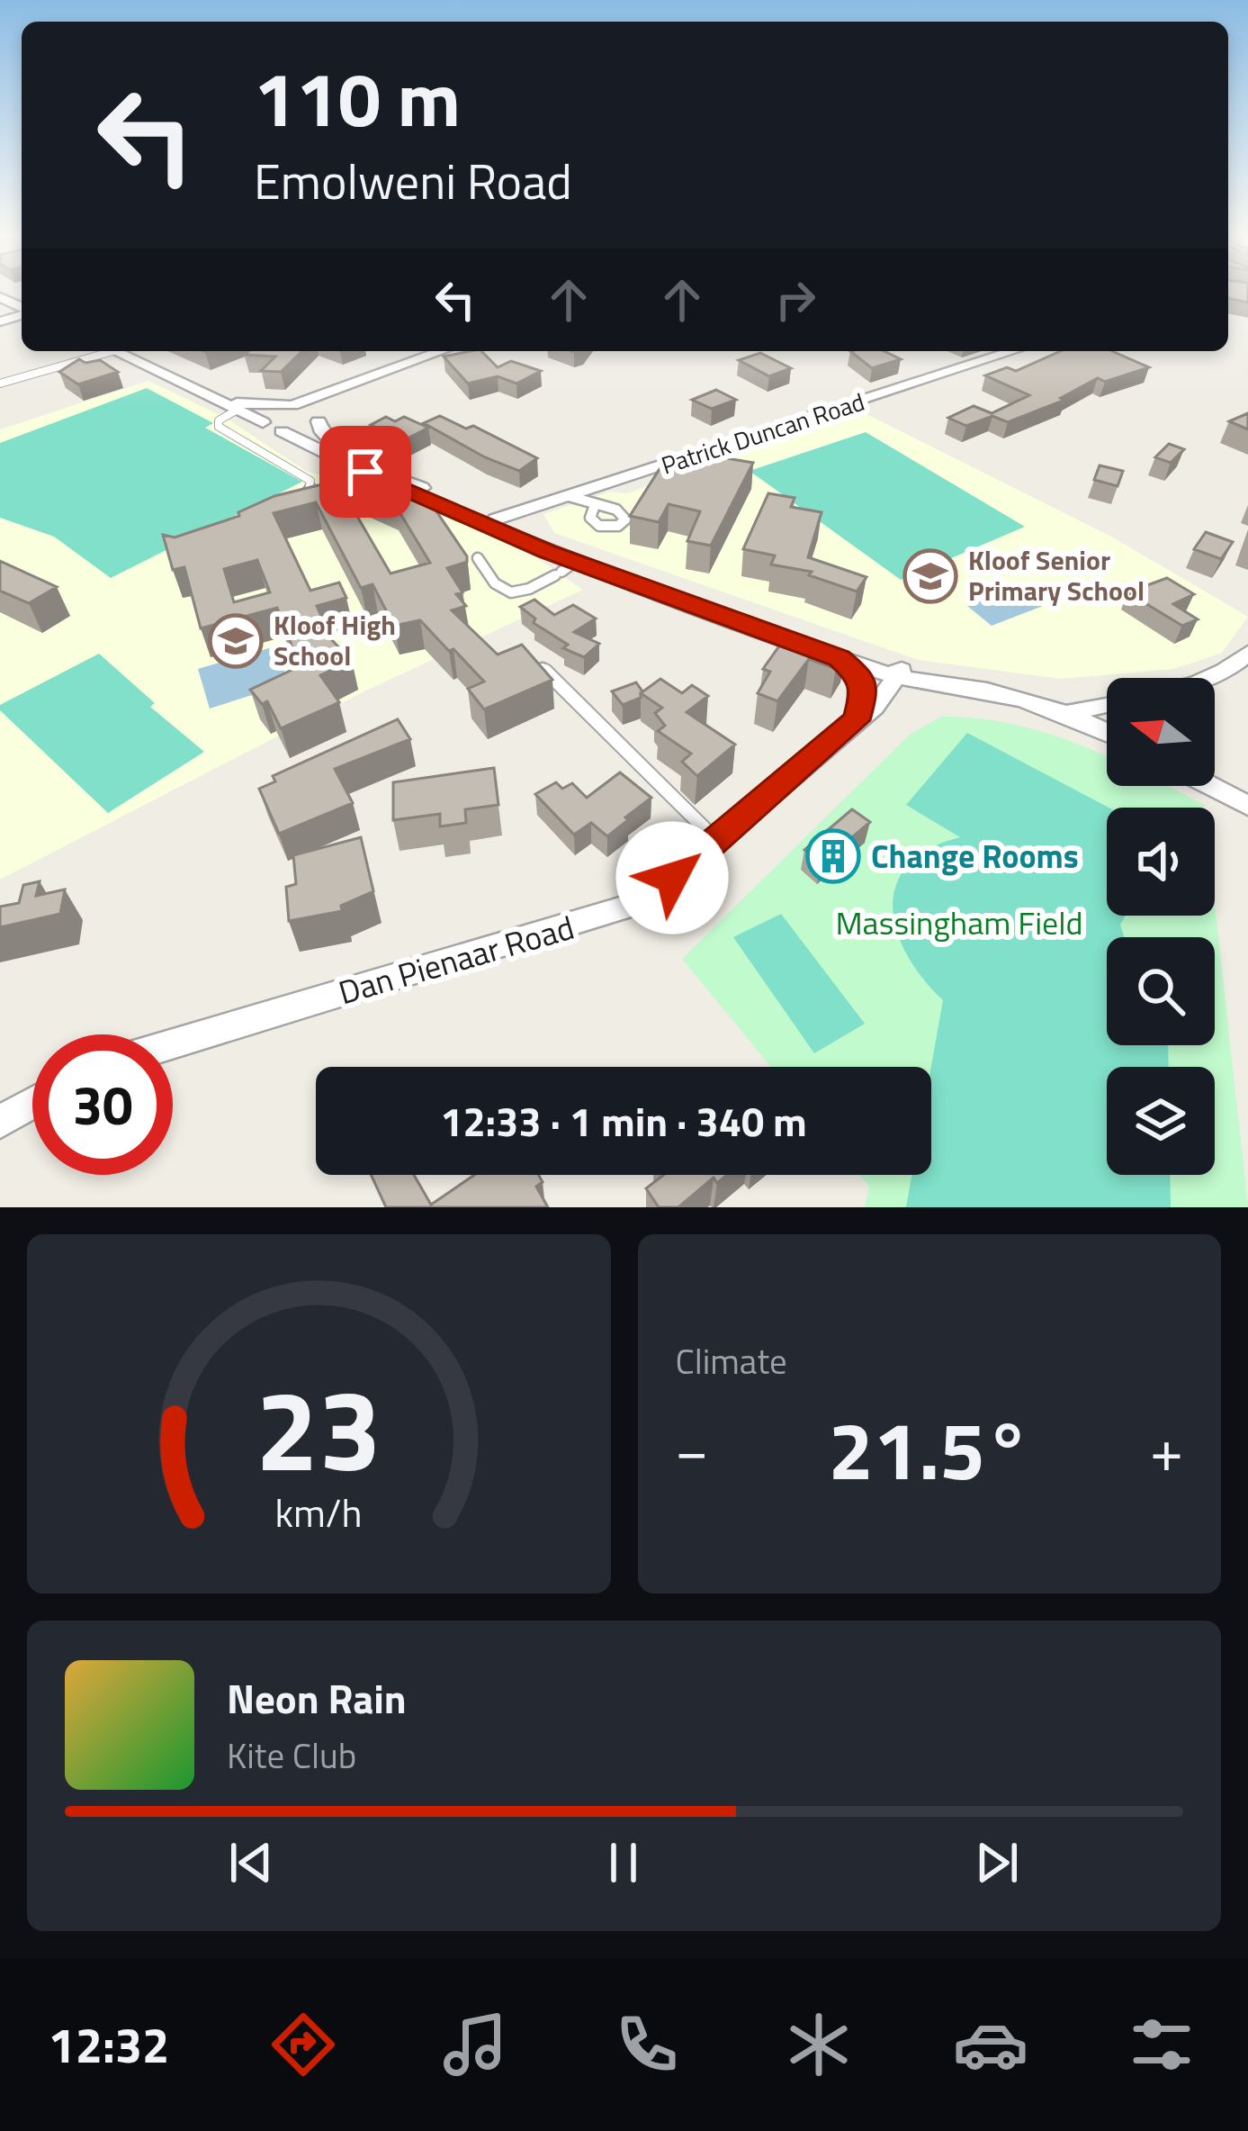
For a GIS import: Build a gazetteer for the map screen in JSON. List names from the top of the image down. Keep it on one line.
{"streets":{"street":["Patrick Duncan Road","Dan Pienaar Road"]},"parks":["Massingham Field"],"places":{"school or university":["Kloof Senior Primary School","Kloof High School"],"building":["Change Rooms"]},"north":"left","page":{"turn":["110 m","Emolweni Road"],"limit":"30","trip":"12:33 · 1 min · 340 m","tile":"Climate","heat":["−","21.5°","+"],"song":["Neon Rain","Kite Club"],"tabs":"12:32","gauge":["23","km/h"]}}
